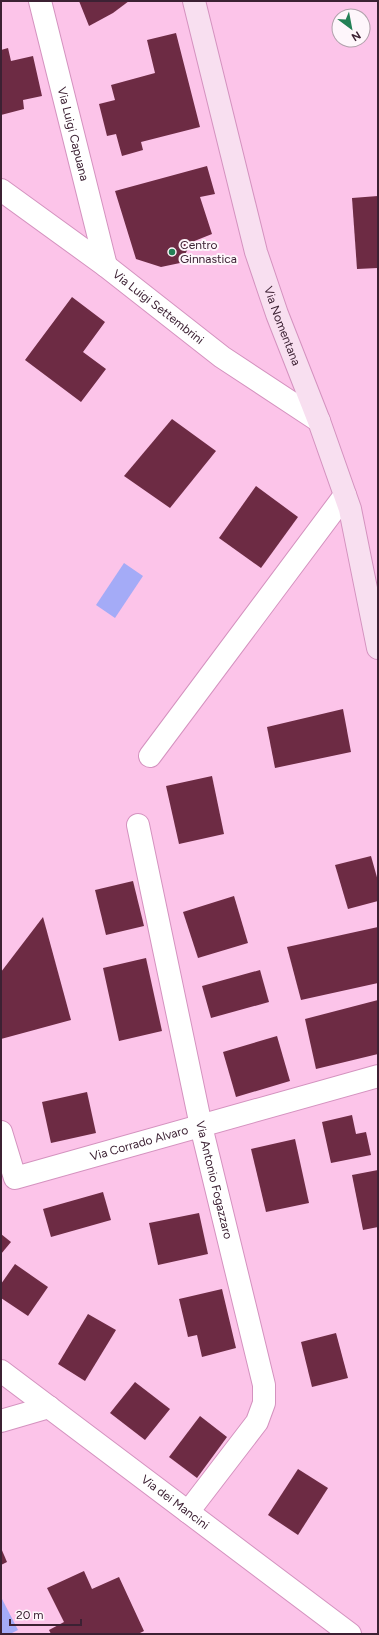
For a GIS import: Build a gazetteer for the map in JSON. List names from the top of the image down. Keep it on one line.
{"streets":{"main road":["Via Nomentana"],"street":["Via Luigi Capuana","Via Luigi Settembrini","Via Corrado Alvaro","Via Antonio Fogazzaro","Via dei Mancini"]},"crossings":[["Via Luigi Capuana","Via Luigi Settembrini"],["Via Luigi Settembrini","Via Nomentana"],["Via Corrado Alvaro","Via Antonio Fogazzaro"],["Via Antonio Fogazzaro","Via dei Mancini"]],"places":["Centro Ginnastica"],"scale_bar":"20 m","north":"bottom right"}
